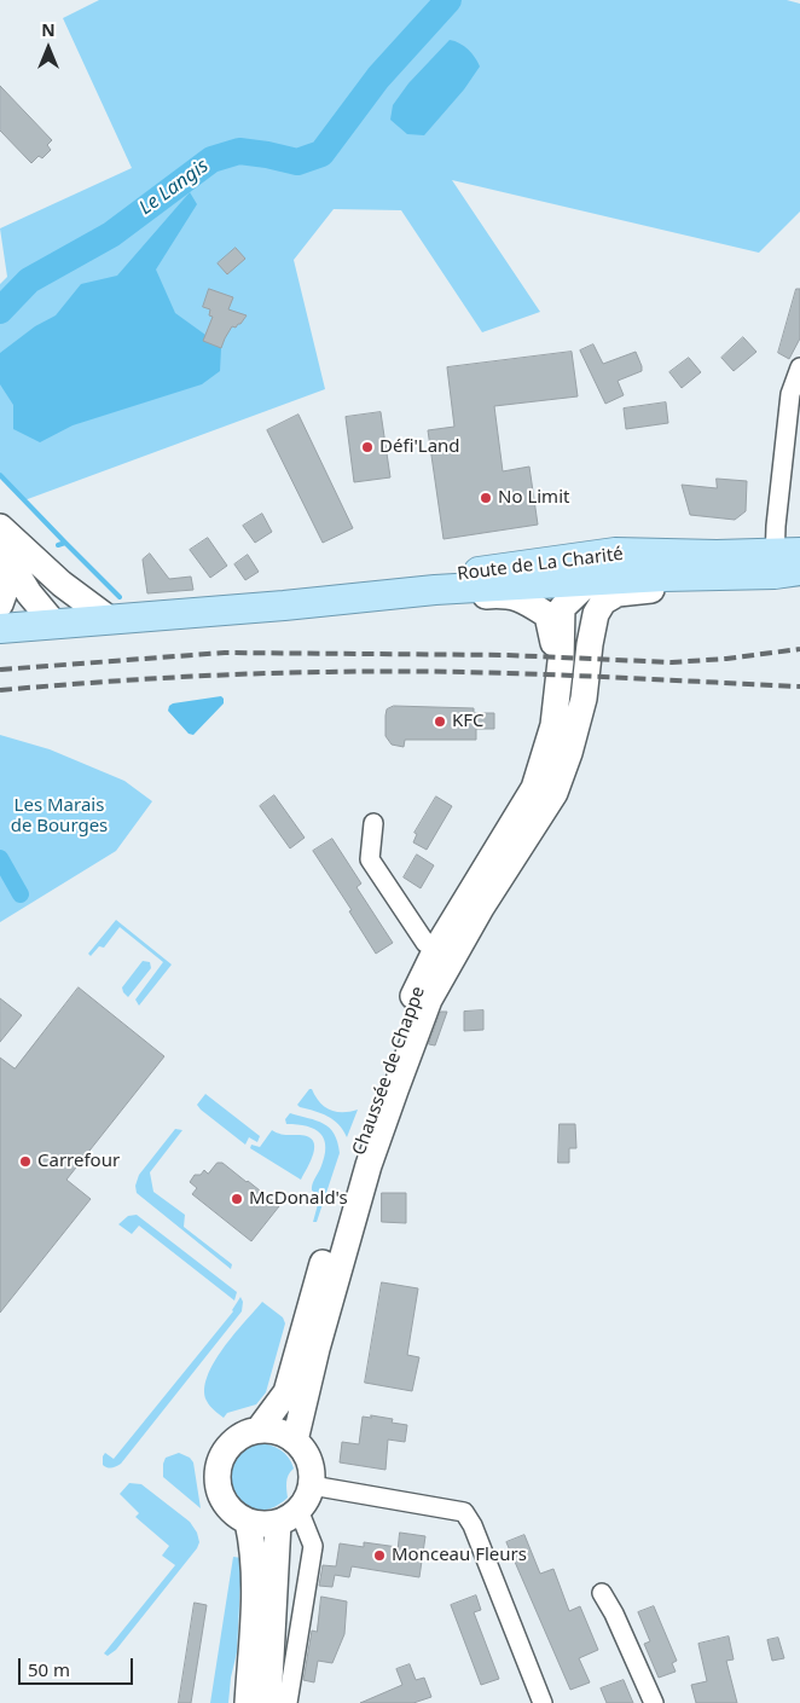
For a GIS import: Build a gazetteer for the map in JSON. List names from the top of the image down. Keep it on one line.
{"streets":{"main road":["Route de La Charité","Chaussée de Chappe"]},"crossings":[["Route de La Charité","Chaussée de Chappe"]],"water":["Le Langis"],"parks":["Les Marais de Bourges"],"places":["Défi'Land","No Limit","KFC","Carrefour","McDonald's","Monceau Fleurs"],"scale_bar":"50 m","north":"top"}
